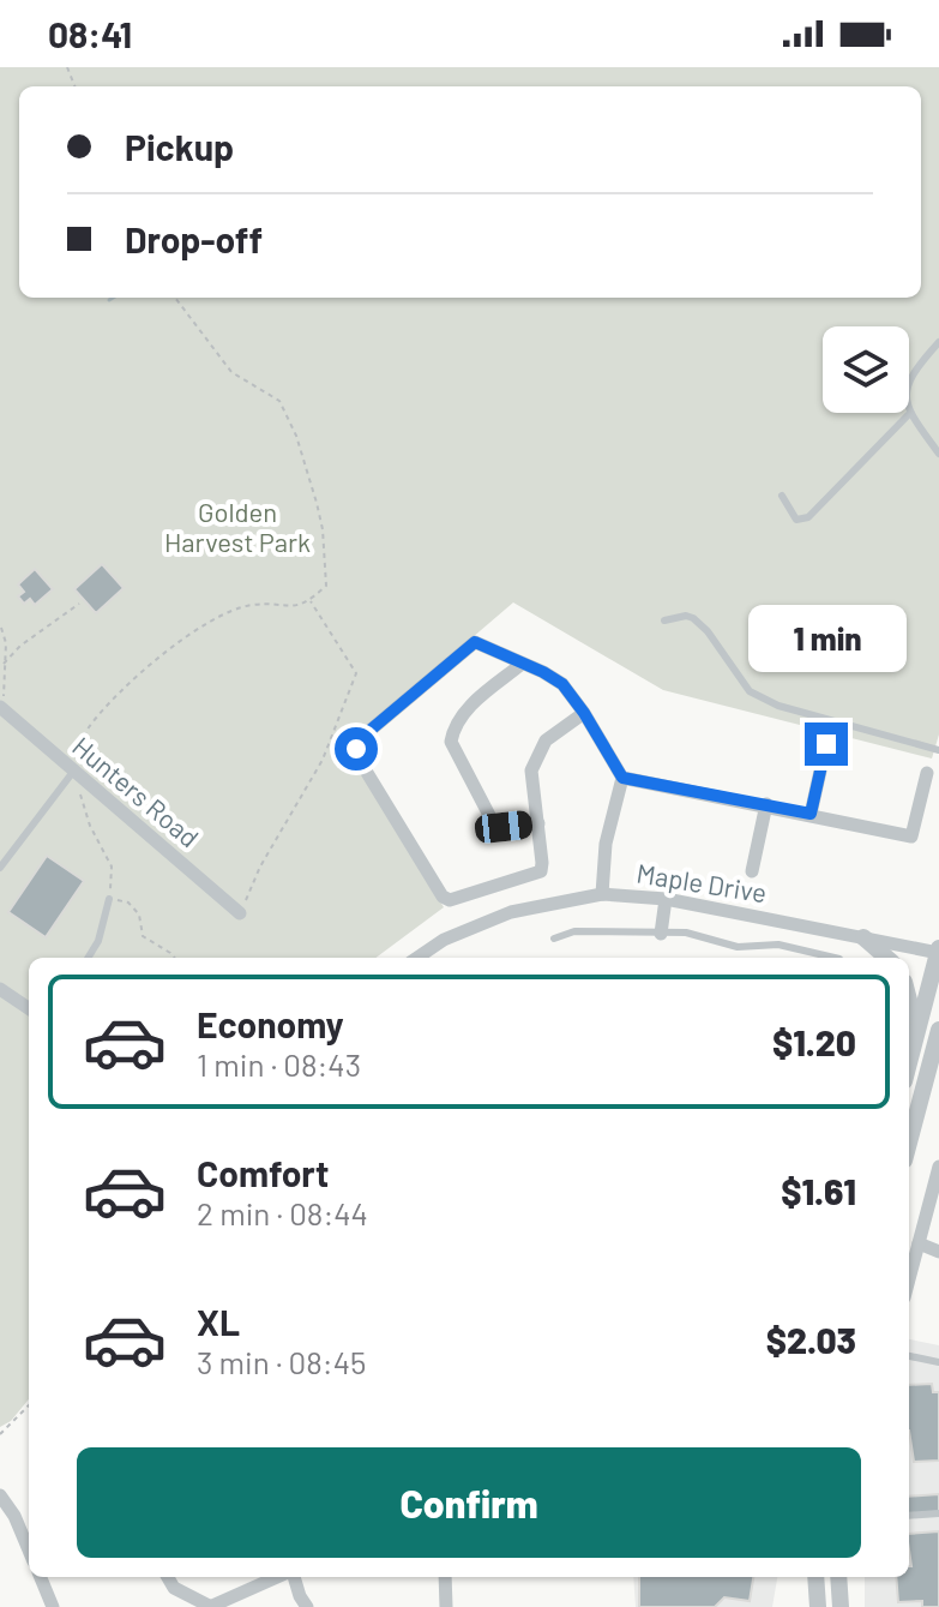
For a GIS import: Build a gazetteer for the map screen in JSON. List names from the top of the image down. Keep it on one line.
{"streets":{"street":["Hunters Road","Maple Drive"]},"parks":["Golden Harvest Park"],"page":{"status":"08:41","banner":["Pickup","Drop-off"],"bubble":"1 min","list":[{"name":"Economy","note":"1 min · 08:43","value":"$1.20"},{"name":"Comfort","note":"2 min · 08:44","value":"$1.61"},{"name":"XL","note":"3 min · 08:45","value":"$2.03"}],"buttons":"Confirm"}}
